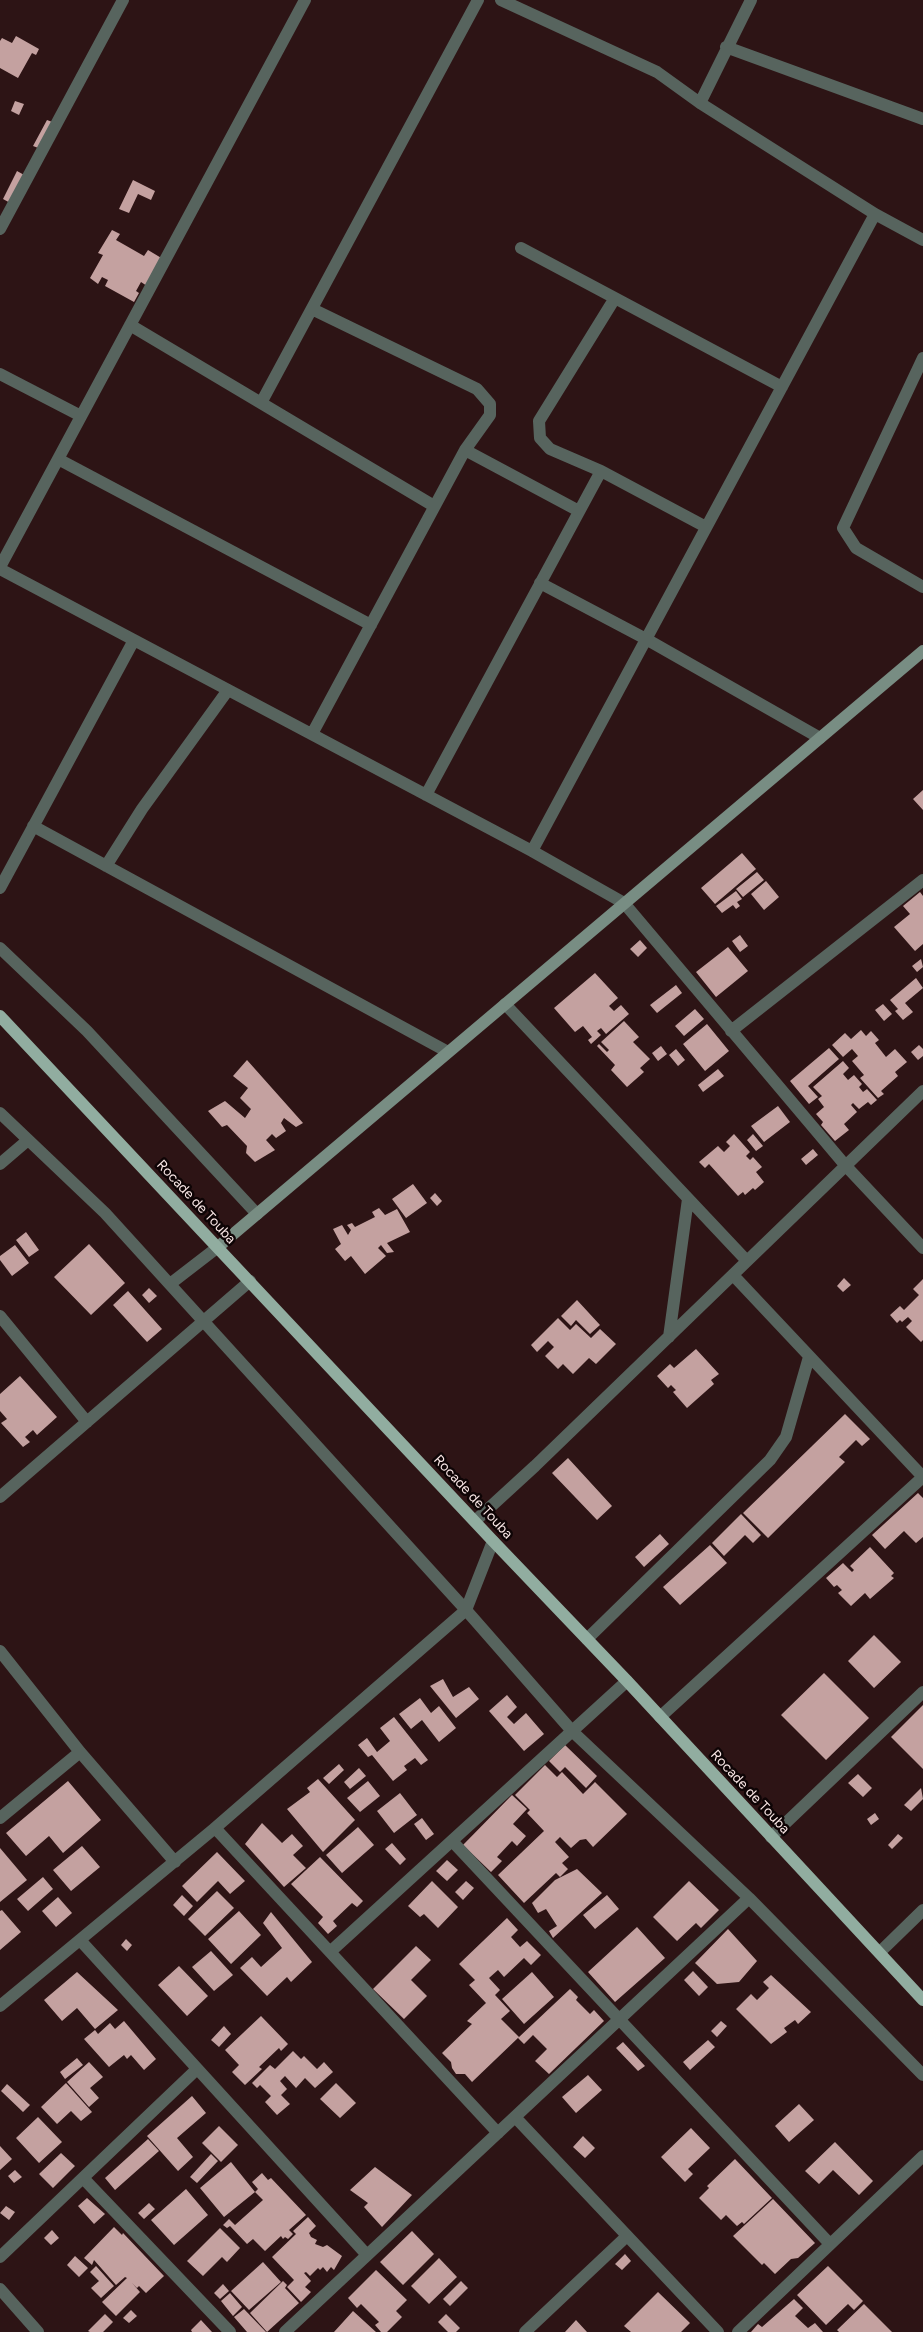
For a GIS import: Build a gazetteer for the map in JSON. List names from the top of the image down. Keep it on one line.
{"streets":{"main road":["Rocade de Touba"]}}
